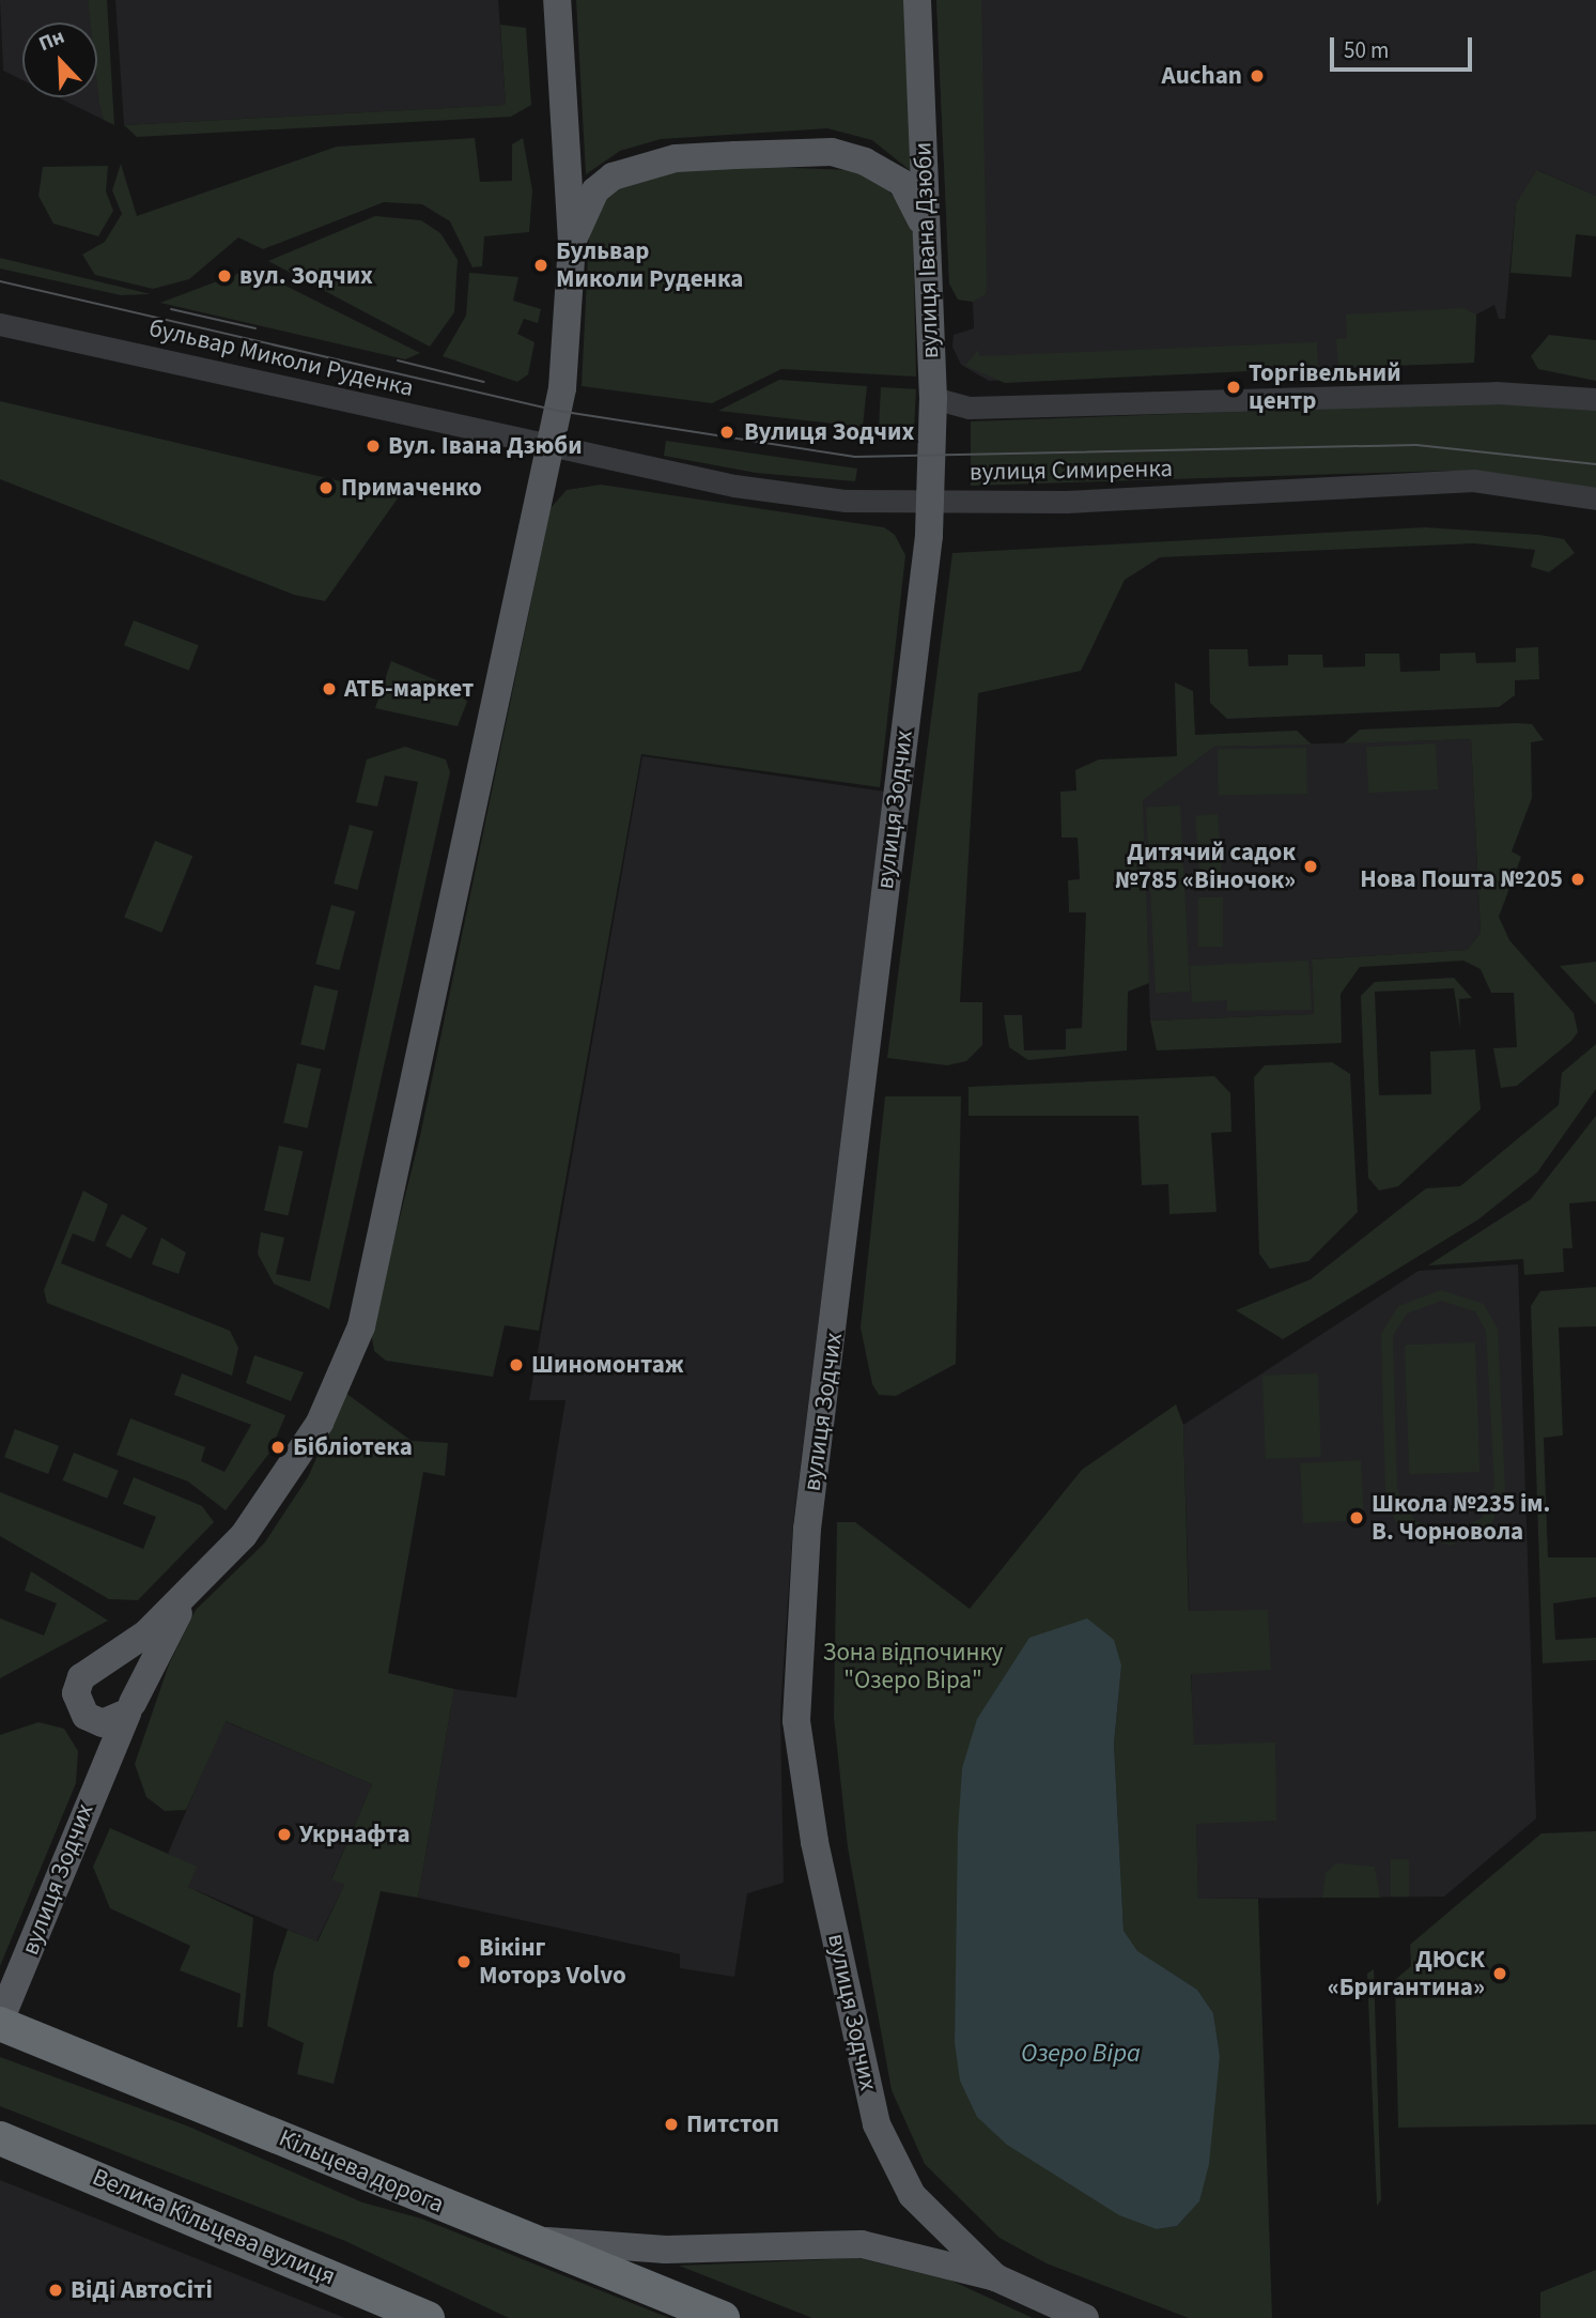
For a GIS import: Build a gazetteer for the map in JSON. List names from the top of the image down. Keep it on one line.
{"streets":{"highway":["Кільцева дорога","Велика Кільцева вулиця"],"main road":["вулиця Івана Дзюби","вулиця Зодчих"],"street":["бульвар Миколи Руденка","вулиця Симиренка"]},"crossings":[["вулиця Івана Дзюби","вулиця Симиренка"],["вулиця Івана Дзюби","вулиця Зодчих"],["бульвар Миколи Руденка","вулиця Симиренка"],["бульвар Миколи Руденка","вулиця Зодчих"],["вулиця Симиренка","вулиця Зодчих"],["вулиця Зодчих","Кільцева дорога"]],"water":["Озеро Віра"],"parks":["Зона відпочинку \"Озеро Віра\""],"places":["Auchan","Бульвар Миколи Руденка","вул. Зодчих","Торгівельний центр","Вулиця Зодчих","Вул. Івана Дзюби","Примаченко","АТБ-маркет","Дитячий садок №785 «Віночок»","Нова Пошта №205","Шиномонтаж","Бібліотека","Школа №235 ім. В. Чорновола","Укрнафта","Вікінг Моторз Volvo","ДЮСК «Бригантина»","Питстоп","ВіДі АвтоСіті"],"scale_bar":"50 m","north":"top left"}
